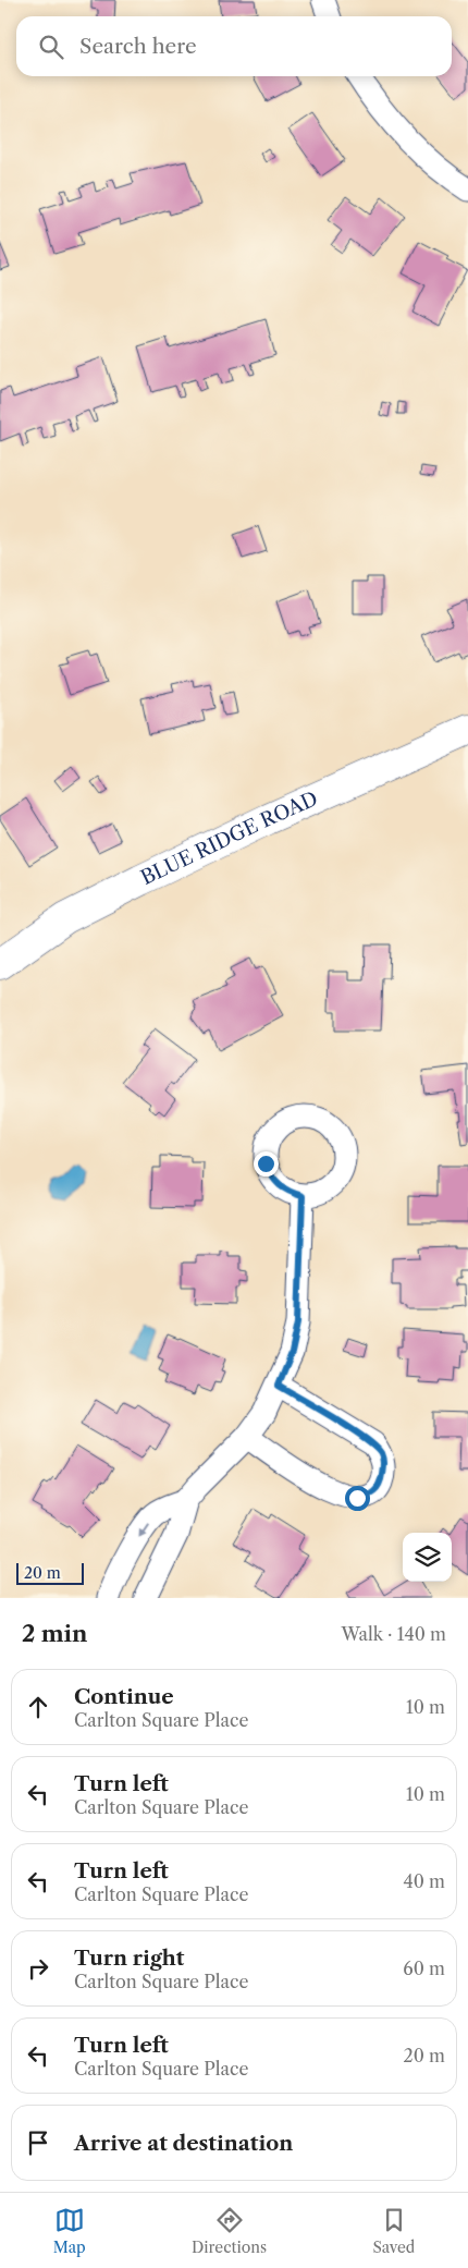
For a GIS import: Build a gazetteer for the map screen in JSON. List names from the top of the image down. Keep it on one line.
{"streets":{"main road":["BLUE RIDGE ROAD"]},"scale_bar":"20 m","page":{"search":"Search here","scale":"20 m","heading":["2 min","Walk · 140 m"],"list":[["Continue","Carlton Square Place","10 m"],["Turn left","Carlton Square Place","10 m"],["Turn left","Carlton Square Place","40 m"],["Turn right","Carlton Square Place","60 m"],["Turn left","Carlton Square Place","20 m"],"Arrive at destination"],"nav":["Map","Directions","Saved"]}}
